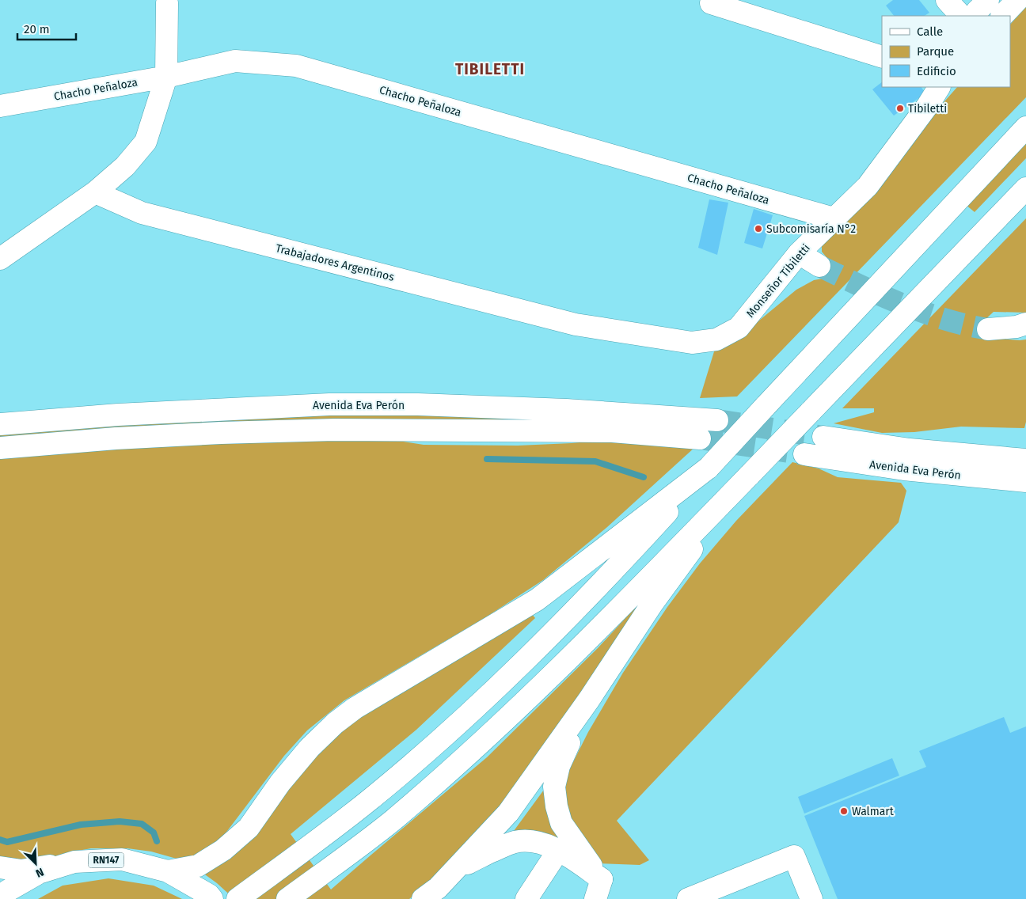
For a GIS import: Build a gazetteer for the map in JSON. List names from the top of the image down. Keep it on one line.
{"streets":{"main road":["Chacho Peñaloza","Trabajadores Argentinos","Monseñor Tibiletti","Avenida Eva Perón","RN147"]},"crossings":[["Chacho Peñaloza","Monseñor Tibiletti"],["Trabajadores Argentinos","Monseñor Tibiletti"]],"districts":["TIBILETTI"],"places":["Tibiletti","Subcomisaría N°2","Walmart"],"legend":["Calle","Parque","Edificio"],"scale_bar":"20 m","north":"bottom right"}
